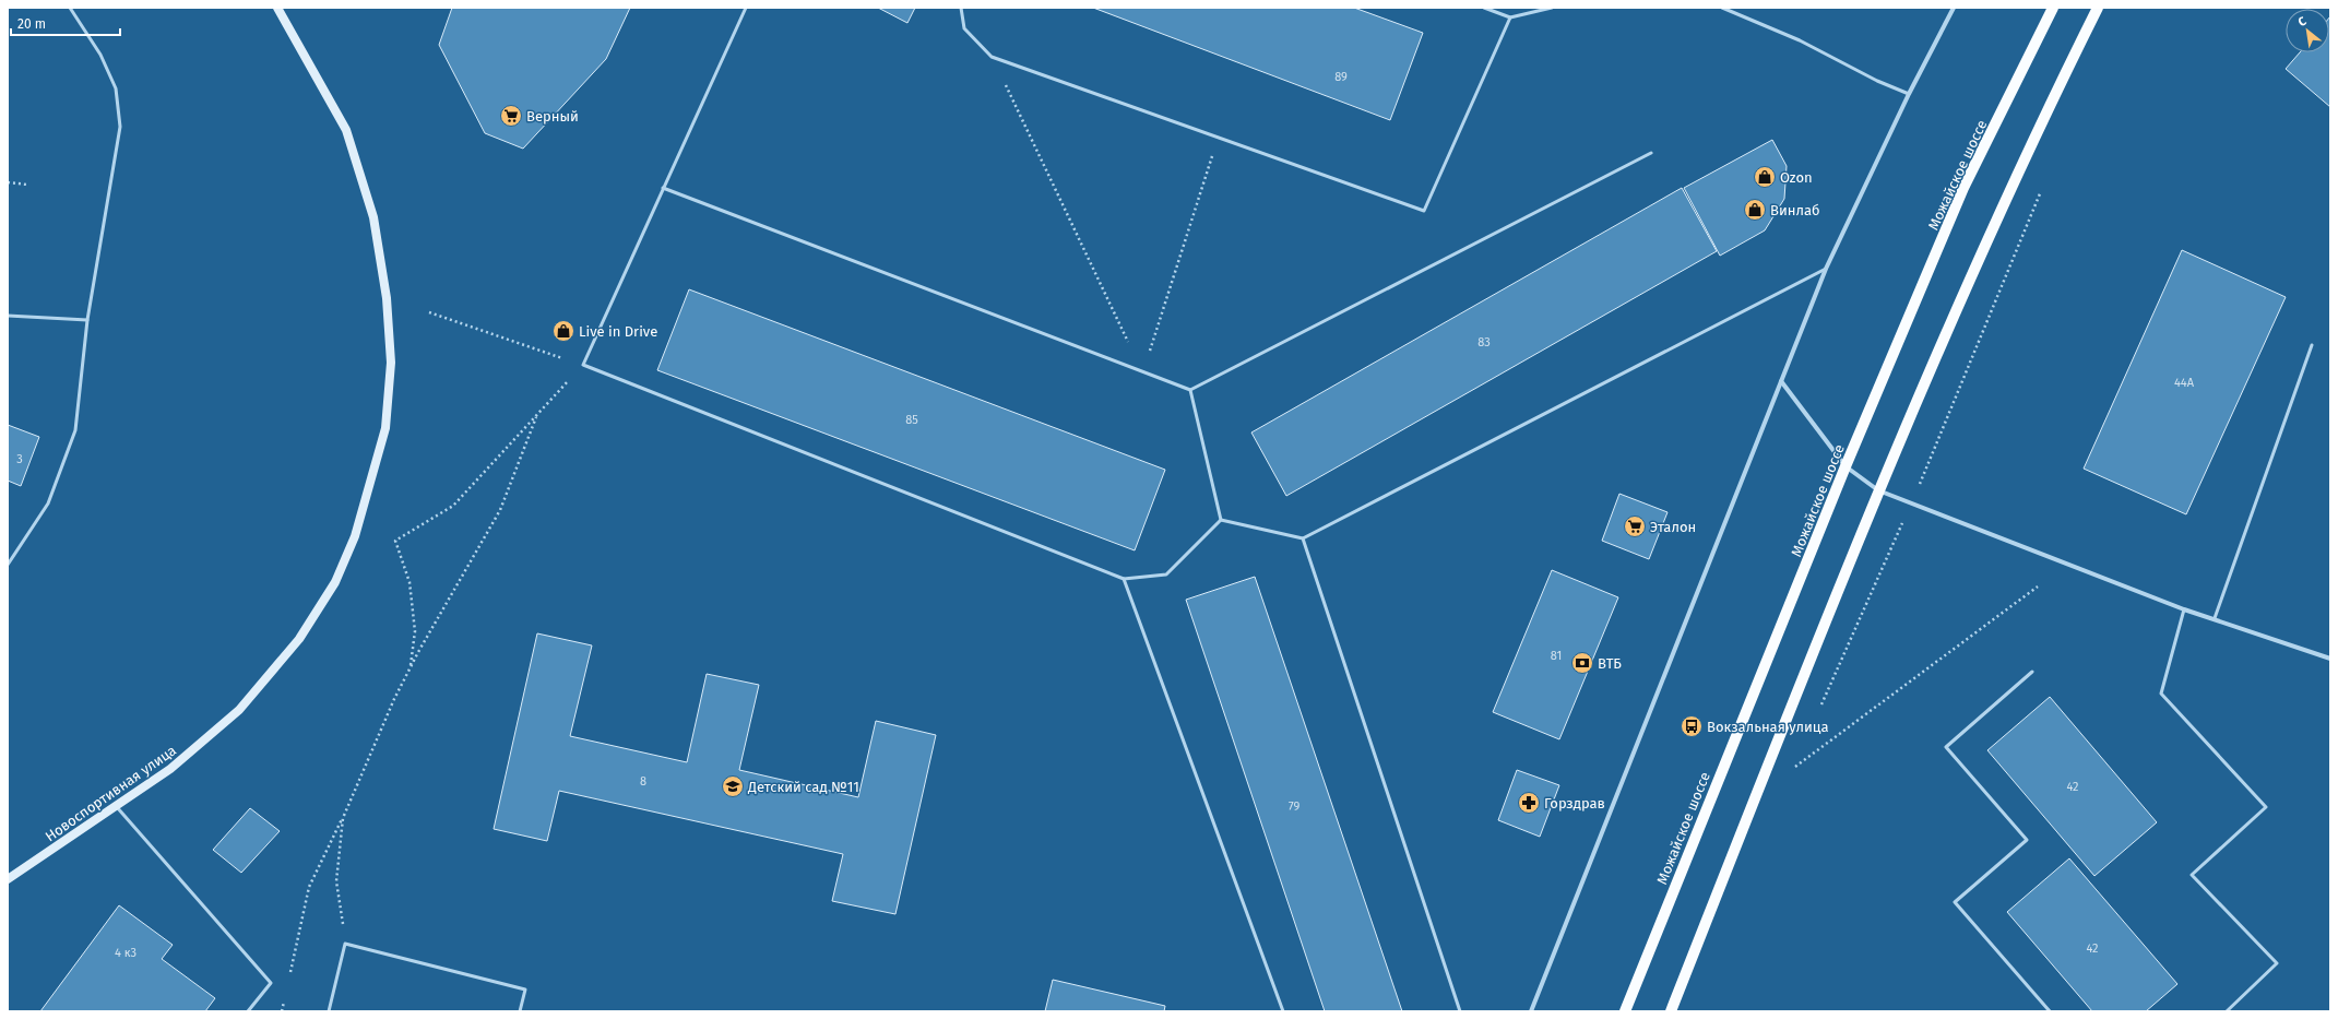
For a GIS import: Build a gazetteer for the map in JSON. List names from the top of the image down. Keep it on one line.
{"streets":{"main road":["Можайское шоссе","Новоспортивная улица"]},"places":{"supermarket":["Верный","Эталон"],"shop":["Ozon","Винлаб","Live in Drive"],"bank":["ВТБ"],"bus stop":["Вокзальная улица"],"school or university":["Детский сад №11"],"pharmacy":["Горздрав"]},"house_numbers":["89","83","44А","85","3","81","8","42","79","42","4 к3"],"scale_bar":"20 m","north":"top left"}
